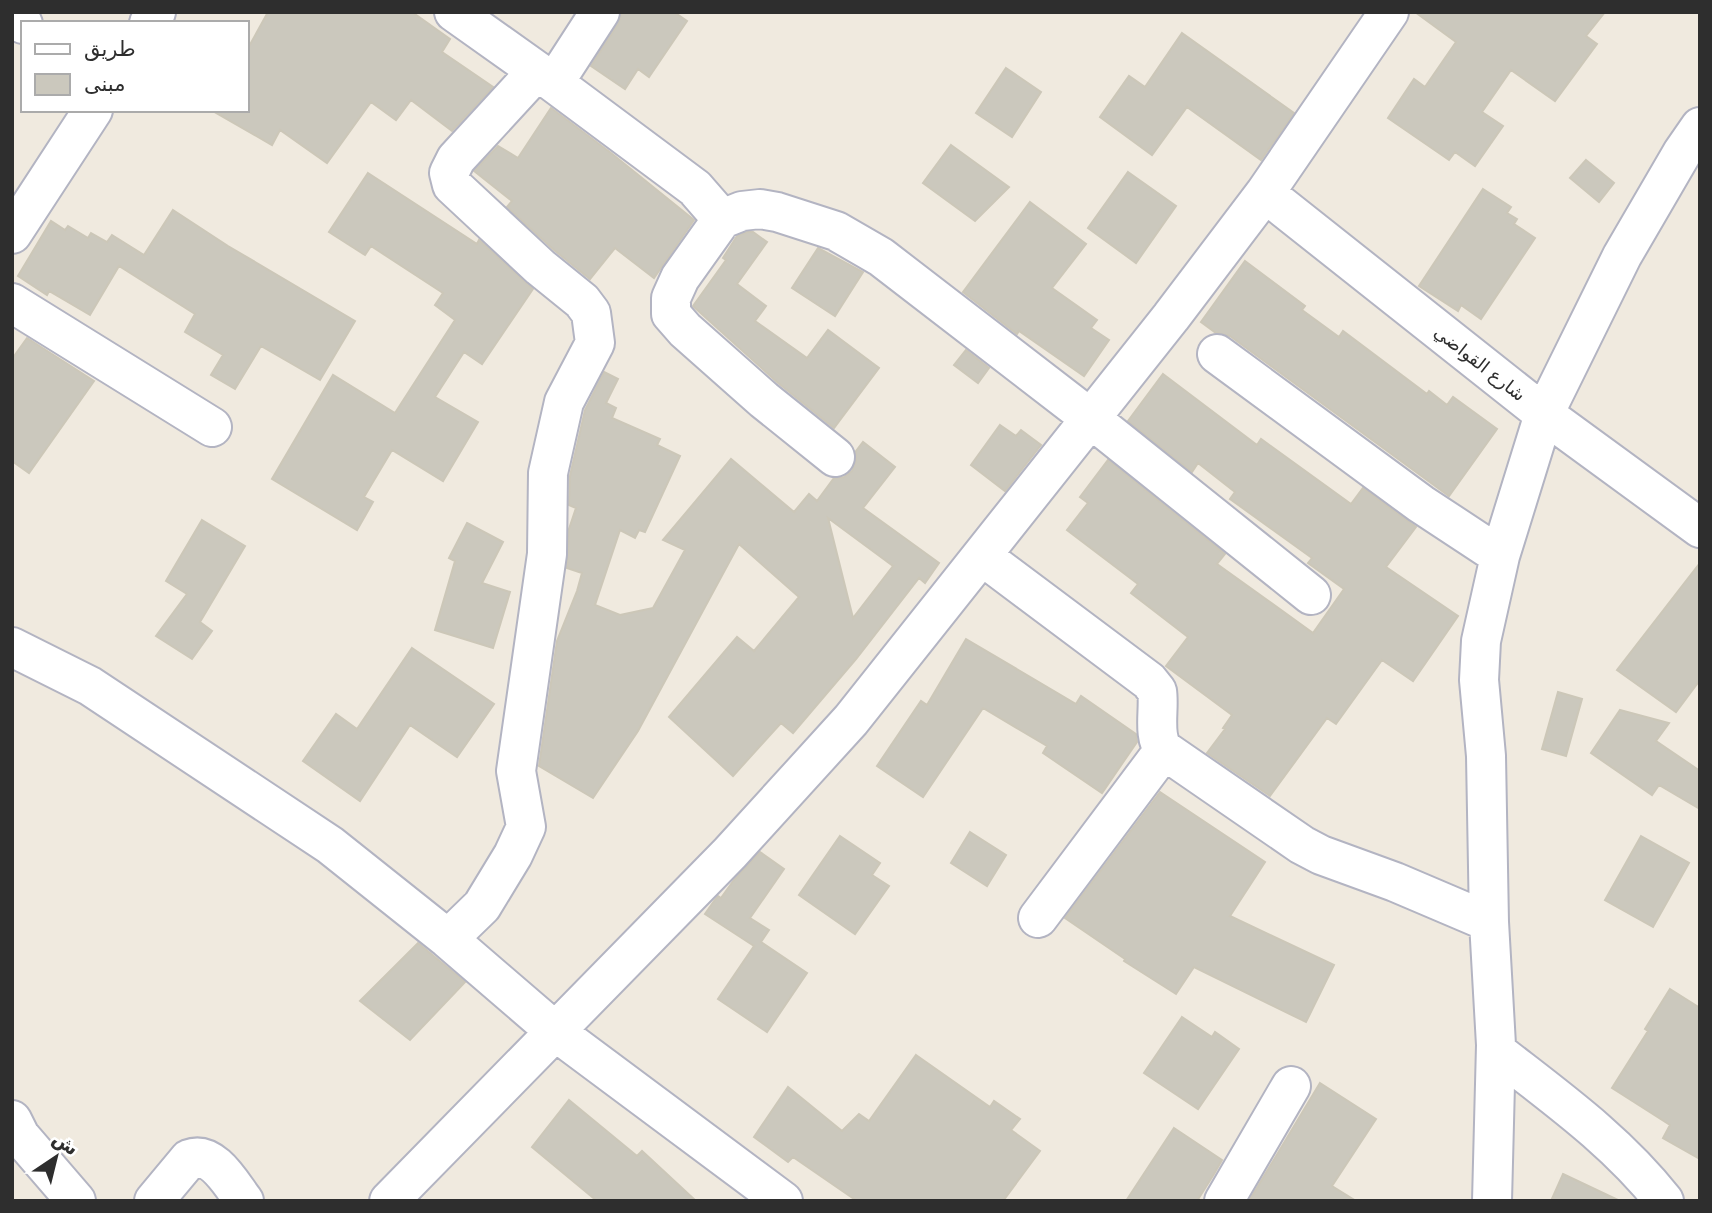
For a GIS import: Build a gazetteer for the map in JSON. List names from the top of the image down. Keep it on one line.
{"streets":{"street":["شارع القواضي"]},"legend":["طريق","مبنى"],"north":"top right"}
